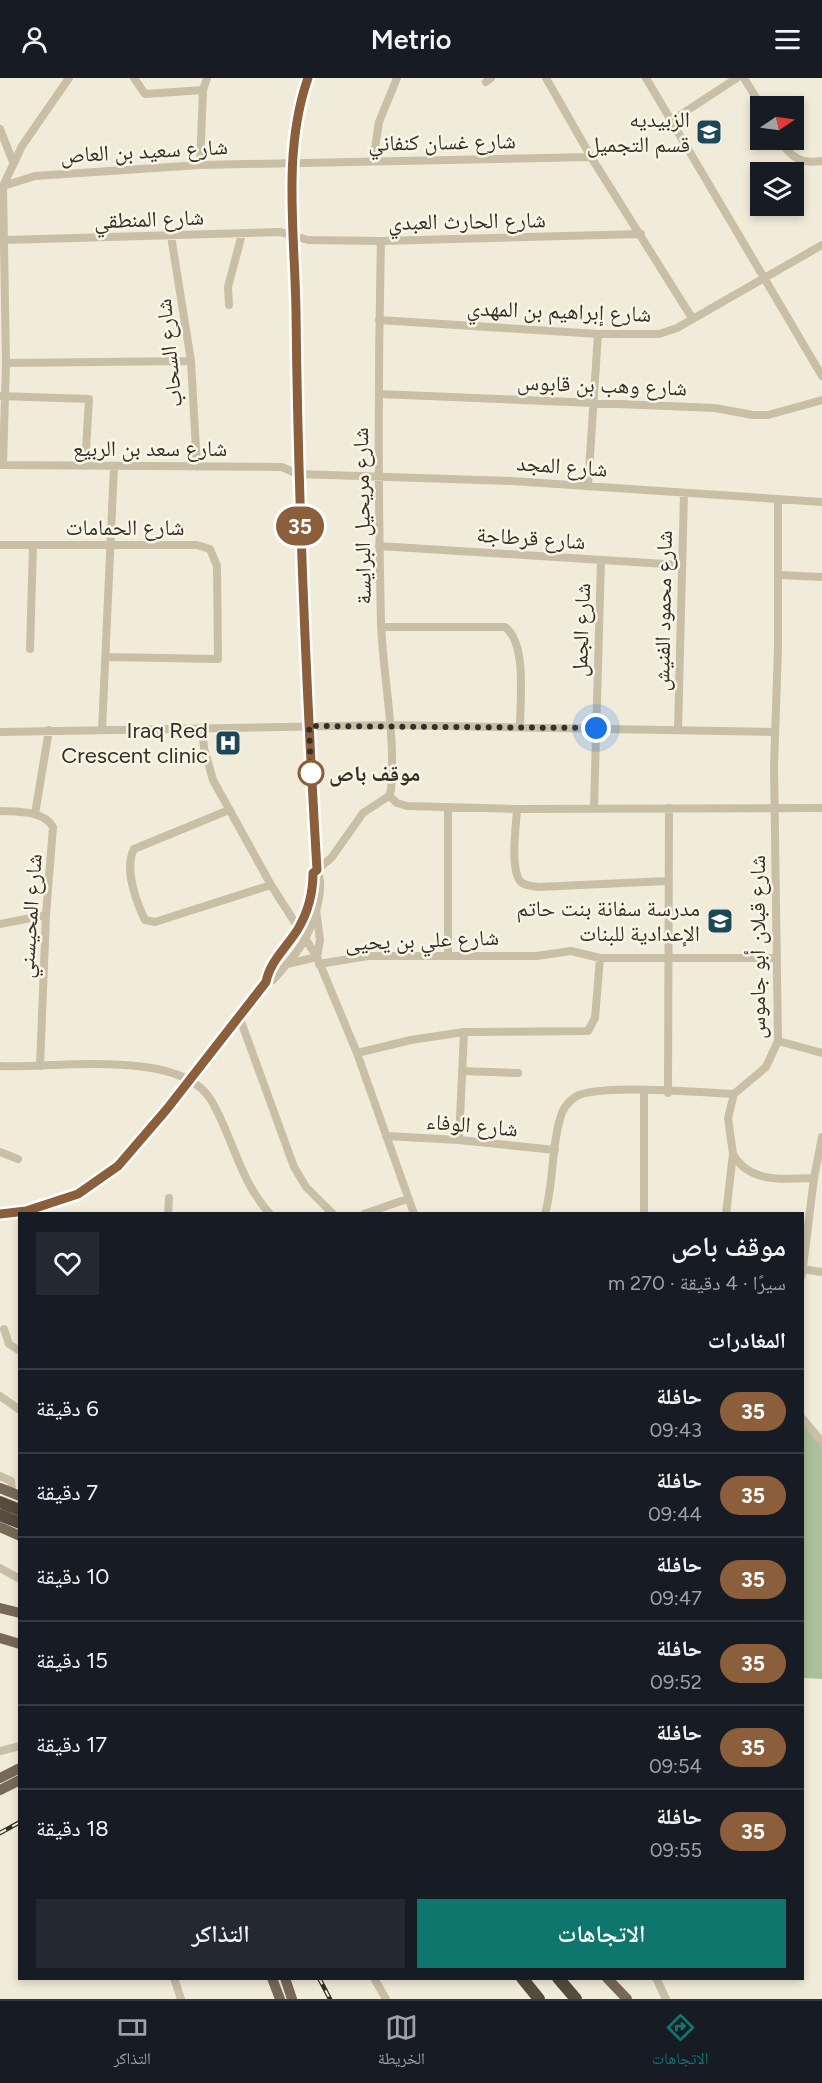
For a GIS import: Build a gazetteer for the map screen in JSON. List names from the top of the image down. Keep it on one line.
{"streets":{"street":["شارع غسان كنفاني","شارع سعيد بن العاص","شارع المنطقي","شارع الحارث العبدي","شارع إبراهيم بن المهدي","شارع السحاب","شارع وهب بن قابوس","شارع سعد بن الربيع","شارع المجد","شارع مريحيل البرايسة","شارع الحمامات","شارع قرطاجة","شارع محمود الفنيش","شارع الجمل","شارع المحيسني","شارع علي بن يحيى","شارع قبلان أبو جاموس","شارع الوفاء"]},"crossings":[["شارع غسان كنفاني","شارع سعيد بن العاص"],["شارع المنطقي","شارع الحارث العبدي"],["شارع المنطقي","شارع السحاب"],["شارع الحارث العبدي","شارع مريحيل البرايسة"],["شارع إبراهيم بن المهدي","شارع مريحيل البرايسة"],["شارع السحاب","شارع سعد بن الربيع"],["شارع وهب بن قابوس","شارع مريحيل البرايسة"],["شارع سعد بن الربيع","شارع المجد"],["شارع المجد","شارع مريحيل البرايسة"],["شارع المجد","شارع محمود الفنيش"],["شارع المجد","شارع قبلان أبو جاموس"],["شارع مريحيل البرايسة","شارع قرطاجة"],["شارع قرطاجة","شارع محمود الفنيش"],["شارع قرطاجة","شارع الجمل"],["شارع علي بن يحيى","شارع قبلان أبو جاموس"]],"places":{"school or university":["الزبيديه قسم التجميل","مدرسة سفانة بنت حاتم الإعدادية للبنات"],"hospital":["Iraq Red Crescent clinic"],"other":["موقف باص"]},"lines":["bus line 35"],"north":"right","page":{"header":"Metrio","on_map":"35","heading":[["موقف باص","سيرًا · 4 دقيقة · 270 m"],"المغادرات"],"list":[{"mark":"35","name":"حافلة","note":"09:43","value":"6 دقيقة"},{"mark":"35","name":"حافلة","note":"09:44","value":"7 دقيقة"},{"mark":"35","name":"حافلة","note":"09:47","value":"10 دقيقة"},{"mark":"35","name":"حافلة","note":"09:52","value":"15 دقيقة"},{"mark":"35","name":"حافلة","note":"09:54","value":"17 دقيقة"},{"mark":"35","name":"حافلة","note":"09:55","value":"18 دقيقة"}],"buttons":["الاتجاهات","التذاكر"],"tabs":["الاتجاهات","الخريطة","التذاكر"]}}
